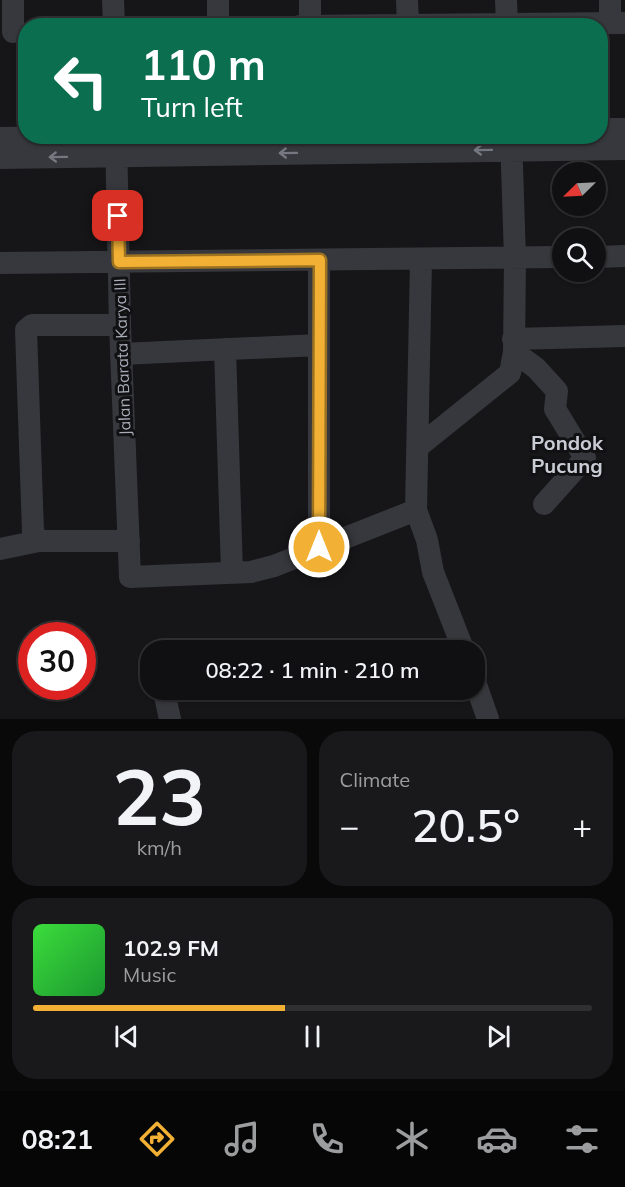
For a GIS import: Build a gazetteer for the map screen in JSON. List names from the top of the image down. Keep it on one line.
{"streets":{"street":["Jalan Barata Karya III"]},"districts":["Pondok Pucung"],"north":"bottom left","page":{"turn":["110 m","Turn left"],"limit":"30","trip":"08:22 · 1 min · 210 m","tile":[["23","km/h"],"Climate"],"heat":["−","20.5°","+"],"song":["102.9 FM","Music"],"tabs":"08:21"}}
